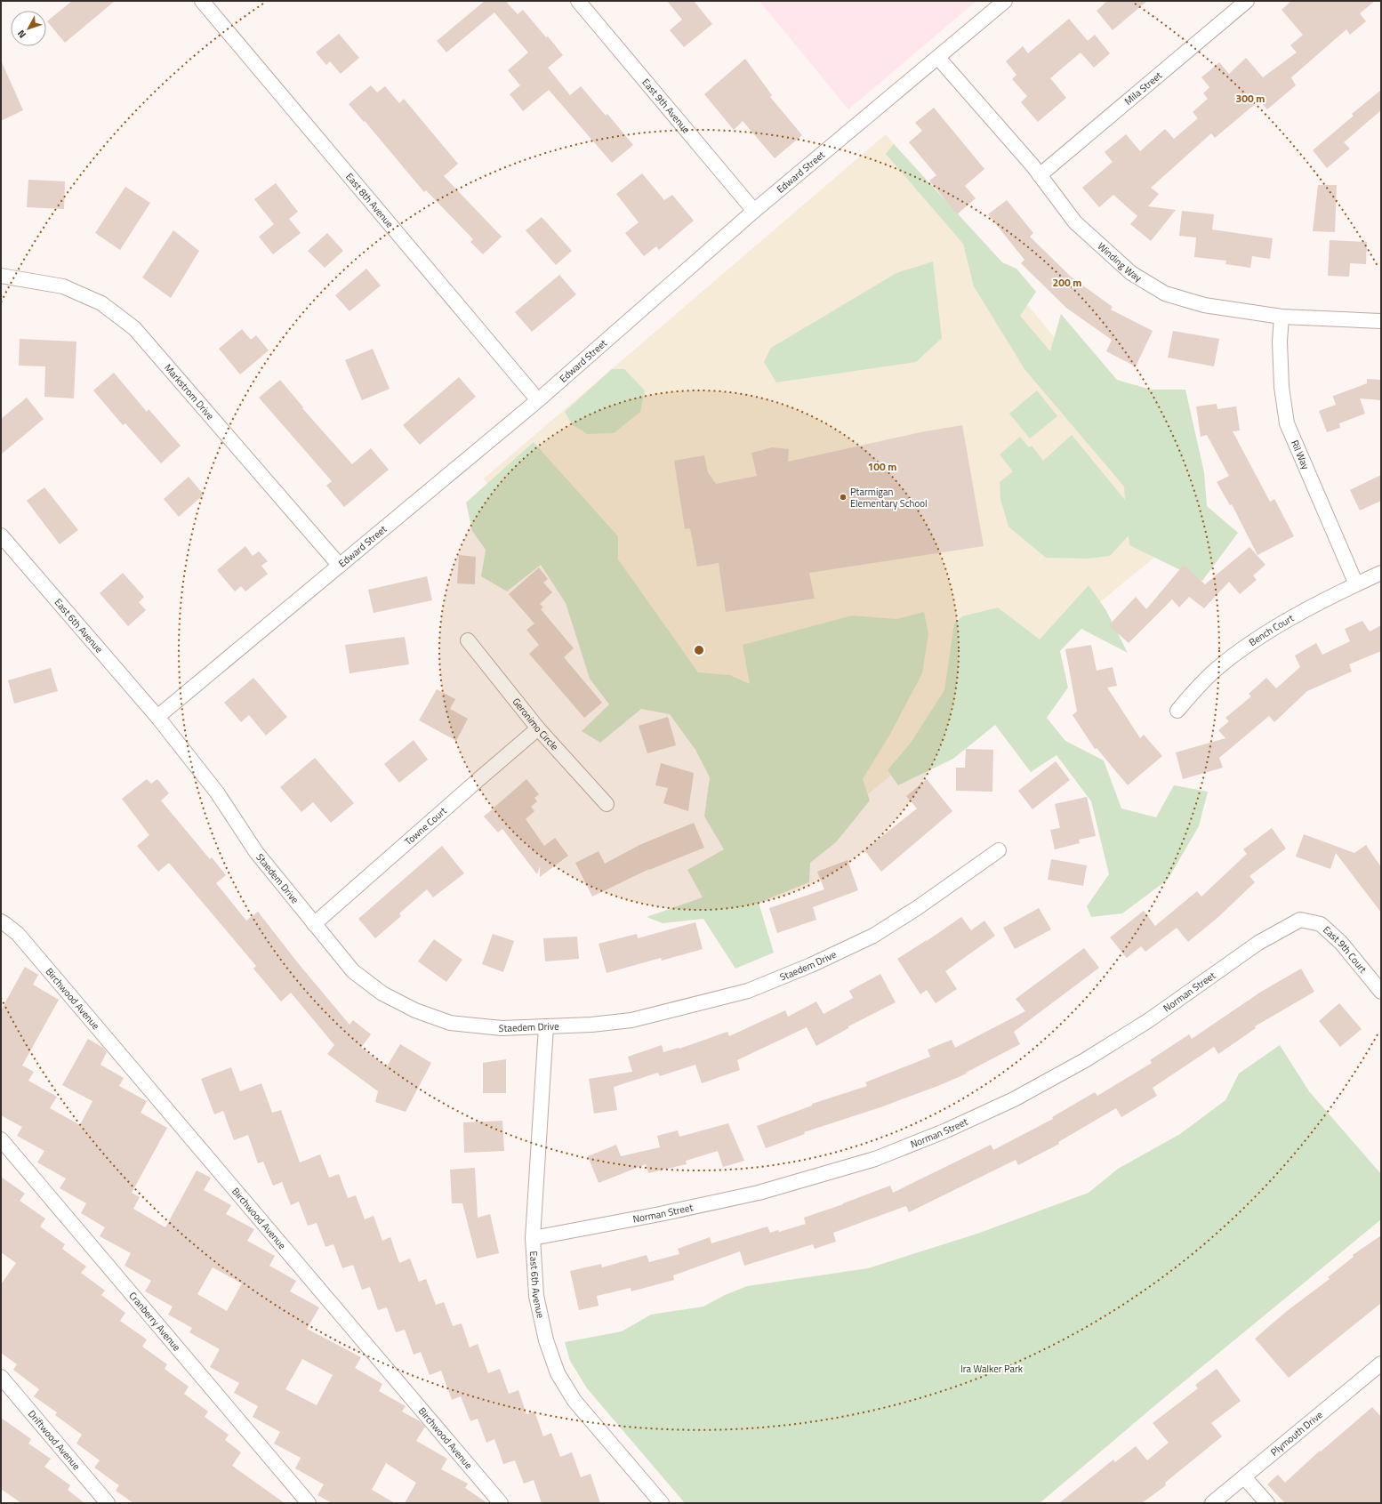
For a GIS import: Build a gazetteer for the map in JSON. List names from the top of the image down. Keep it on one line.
{"streets":{"street":["Mila Street","East 9th Avenue","Edward Street","East 8th Avenue","Winding Way","Markstrom Drive","Ril Way","East 6th Avenue","Bench Court","Geronimo Circle","Towne Court","Staedem Drive","East 9th Court","Norman Street","Birchwood Avenue","Cranberry Avenue","Plymouth Drive","Driftwood Avenue"]},"crossings":[["Mila Street","Winding Way"],["East 9th Avenue","Edward Street"],["Edward Street","East 8th Avenue"],["Edward Street","Winding Way"],["Edward Street","Markstrom Drive"],["Edward Street","East 6th Avenue"],["Edward Street","Staedem Drive"],["Winding Way","Ril Way"],["Ril Way","Bench Court"],["East 6th Avenue","Staedem Drive"],["East 6th Avenue","Norman Street"],["Geronimo Circle","Towne Court"],["Towne Court","Staedem Drive"],["East 9th Court","Norman Street"]],"parks":["Ira Walker Park"],"places":["Ptarmigan Elementary School"],"north":"bottom left","rings":["300 m","200 m","100 m"]}
